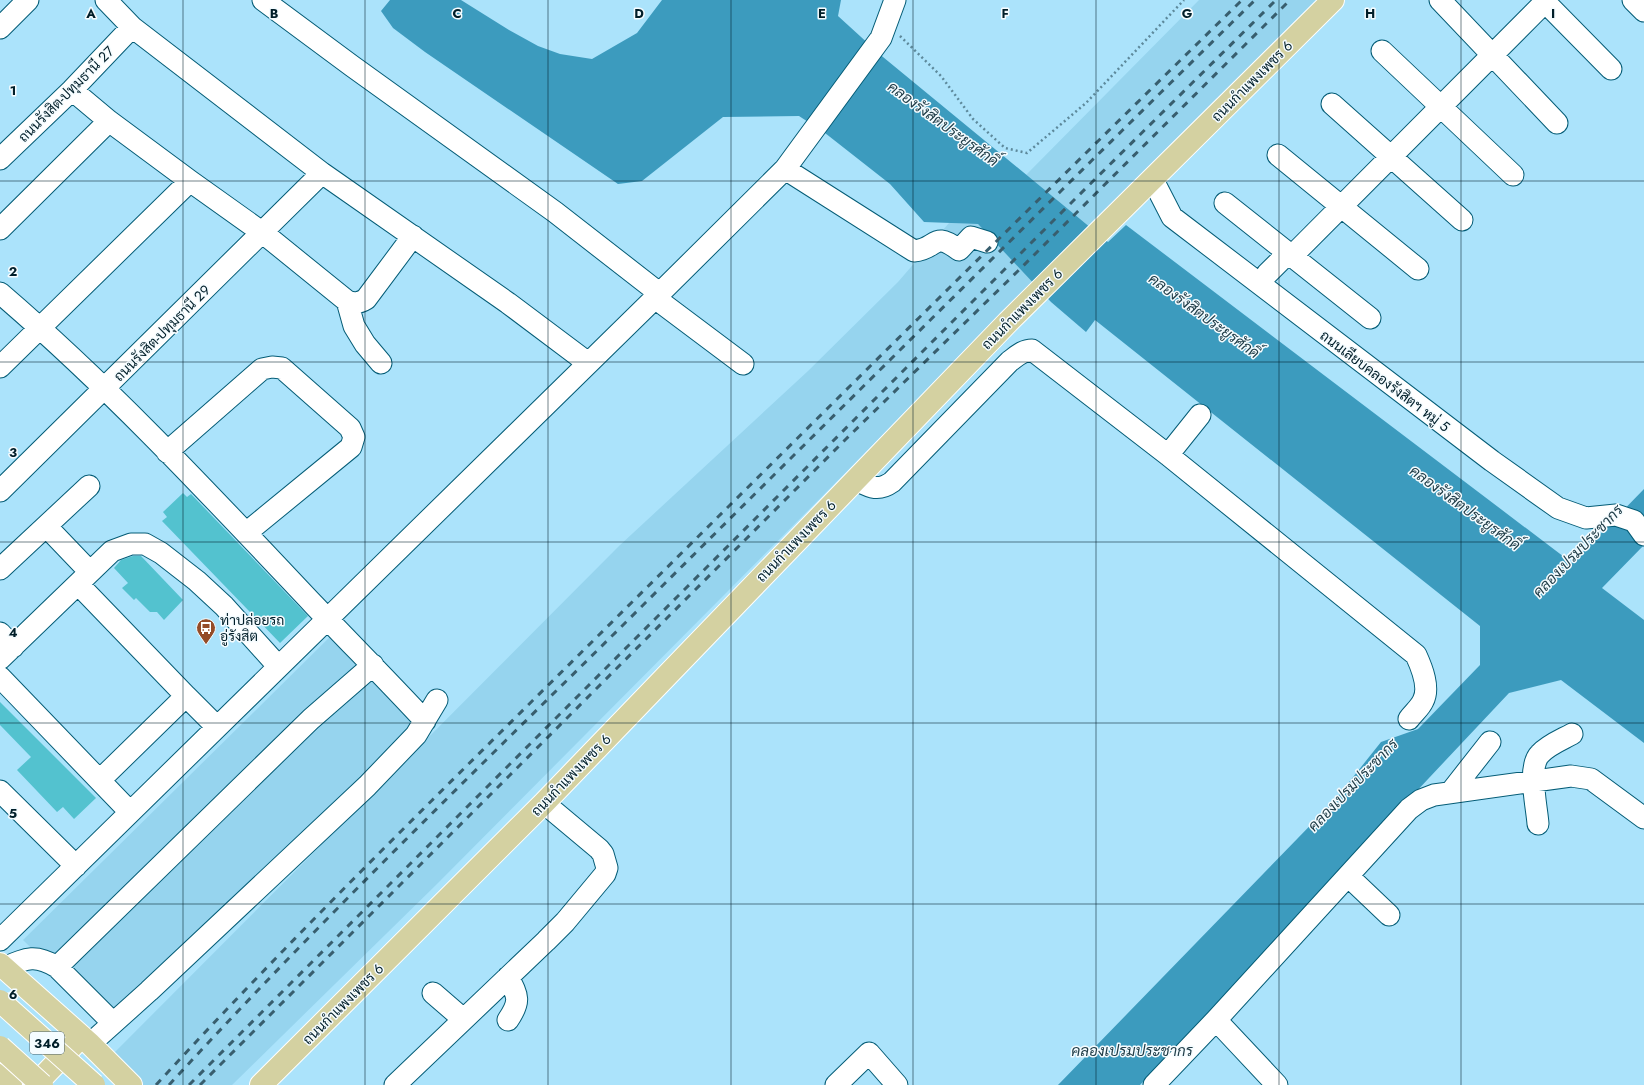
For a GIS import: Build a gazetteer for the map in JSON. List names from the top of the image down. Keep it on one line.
{"streets":{"main road":["ถนนกำแพงเพชร 6","346"],"street":["ถนนรังสิต-ปทุมธานี 27","ถนนรังสิต-ปทุมธานี 29","ถนนเลียบคลองรังสิตฯ หมู่ 5"]},"crossings":[["ถนนกำแพงเพชร 6","ถนนเลียบคลองรังสิตฯ หมู่ 5"]],"water":["คลองรังสิตประยูรศักดิ์","คลองเปรมประชากร"],"places":{"bus stop":["ท่าปล่อยรถ อู่รังสิต"]},"grid":{"columns":["A","B","C","D","E","F","G","H","I"],"rows":["1","2","3","4","5","6"]}}
